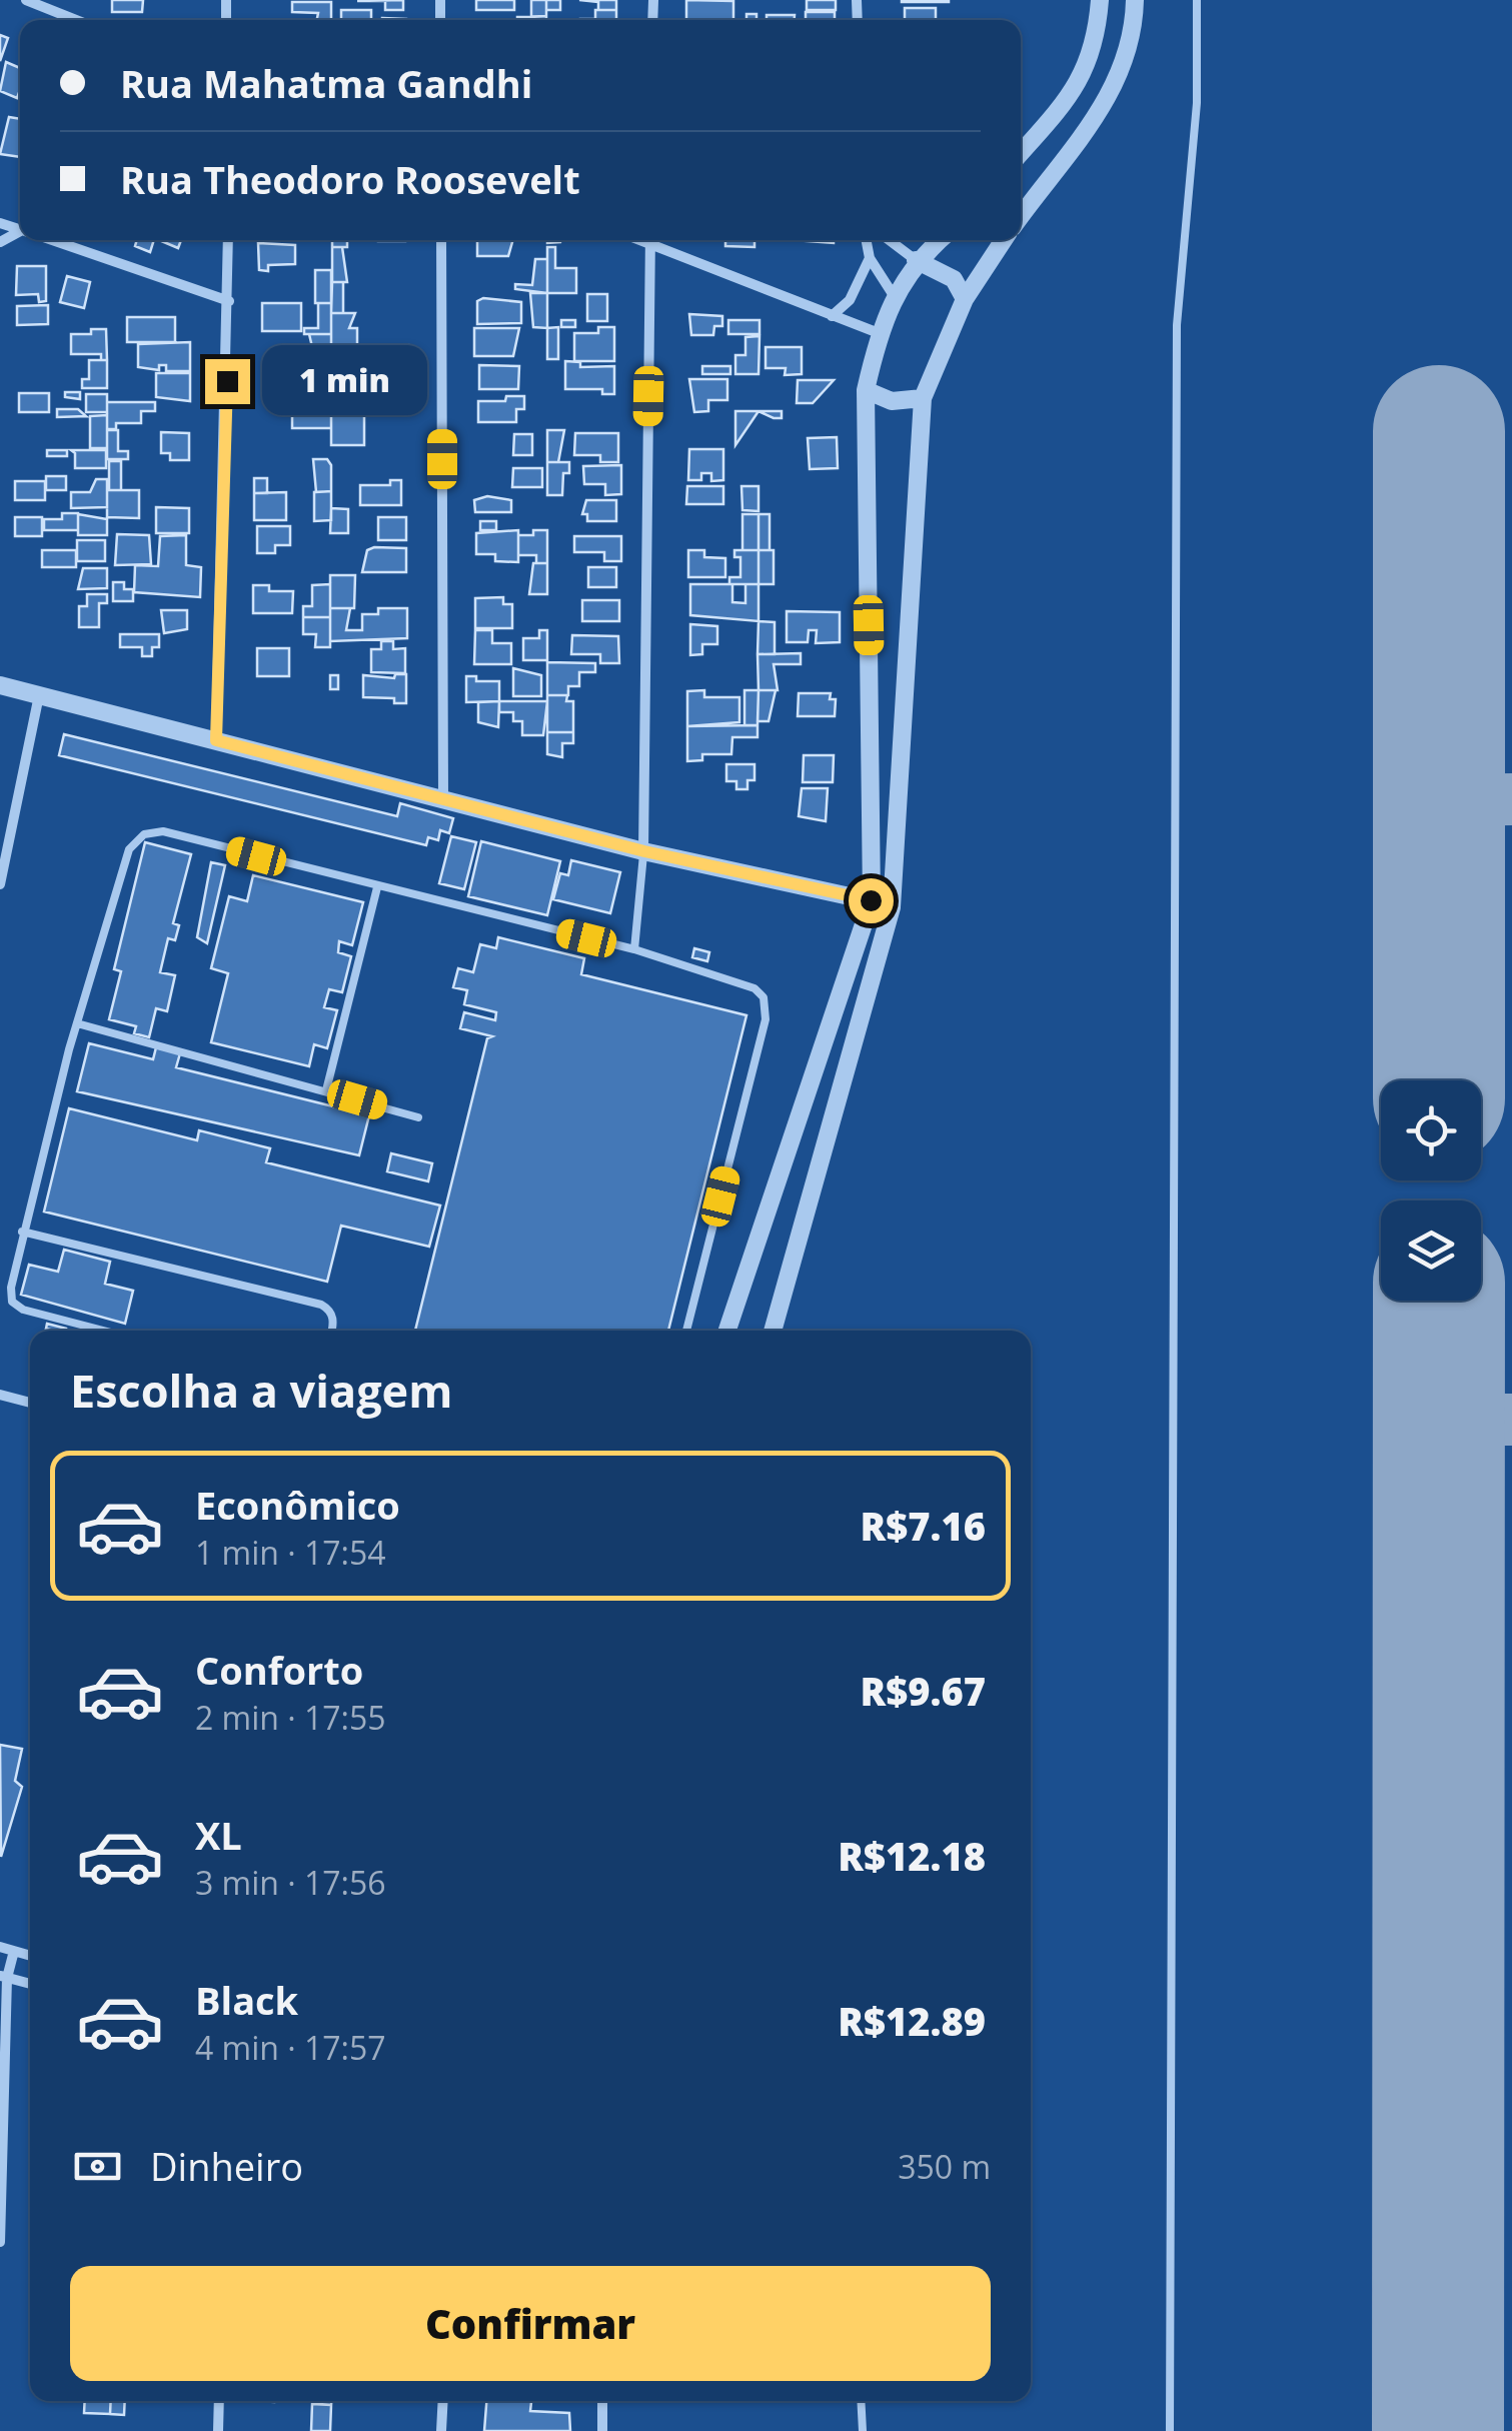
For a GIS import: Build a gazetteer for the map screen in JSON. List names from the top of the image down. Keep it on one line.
{"page":{"banner":["Rua Mahatma Gandhi","Rua Theodoro Roosevelt"],"bubble":"1 min","heading":"Escolha a viagem","list":[{"name":"Econômico","note":"1 min · 17:54","value":"R$7.16"},{"name":"Conforto","note":"2 min · 17:55","value":"R$9.67"},{"name":"XL","note":"3 min · 17:56","value":"R$12.18"},{"name":"Black","note":"4 min · 17:57","value":"R$12.89"}],"pay":["Dinheiro","350 m"],"buttons":"Confirmar"}}
